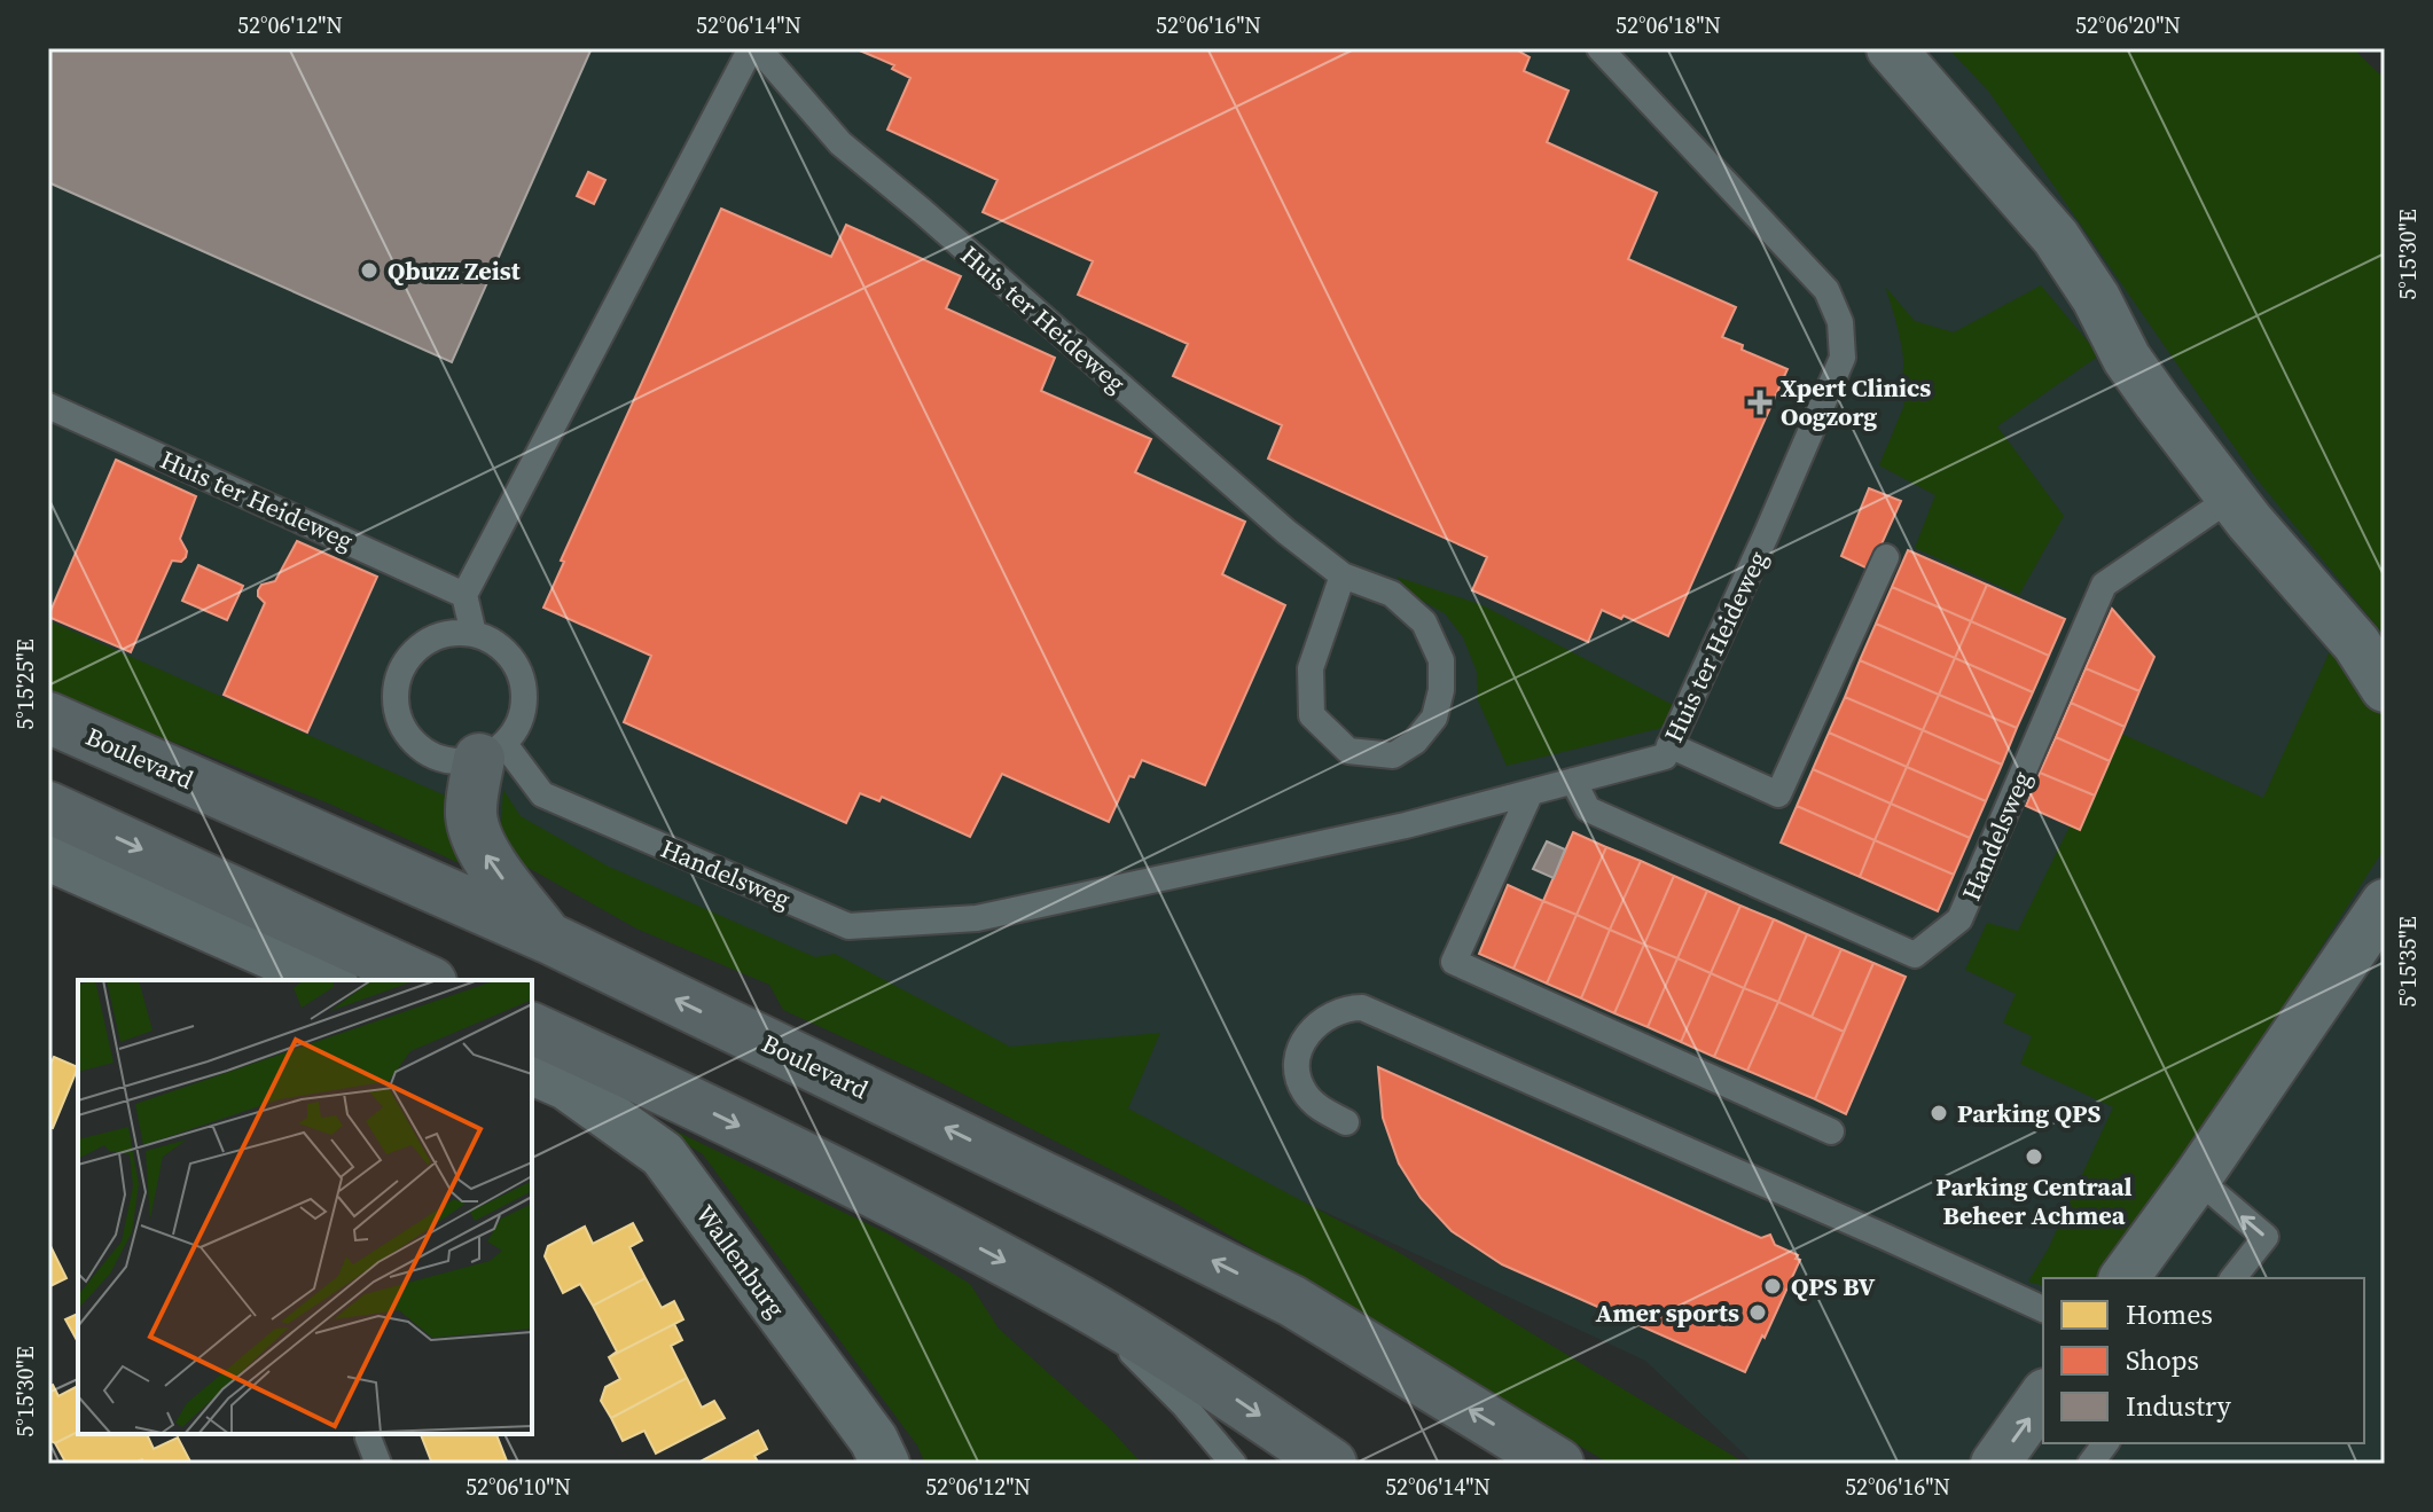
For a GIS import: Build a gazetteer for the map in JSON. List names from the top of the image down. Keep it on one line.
{"streets":{"main road":["Boulevard"],"street":["Wallenburg"],"lane":["Huis ter Heideweg","Handelsweg"]},"crossings":[["Huis ter Heideweg","Handelsweg"]],"places":{"other":["Qbuzz Zeist","Parking QPS","Parking Centraal Beheer Achmea","QPS BV","Amer sports"],"health":["Xpert Clinics Oogzorg"]},"legend":["Homes","Shops","Industry"],"coordinates":["52°06'12\"N","52°06'14\"N","52°06'16\"N","52°06'18\"N","52°06'20\"N","5°15'30\"E","5°15'25\"E","5°15'35\"E","52°06'10\"N"]}
